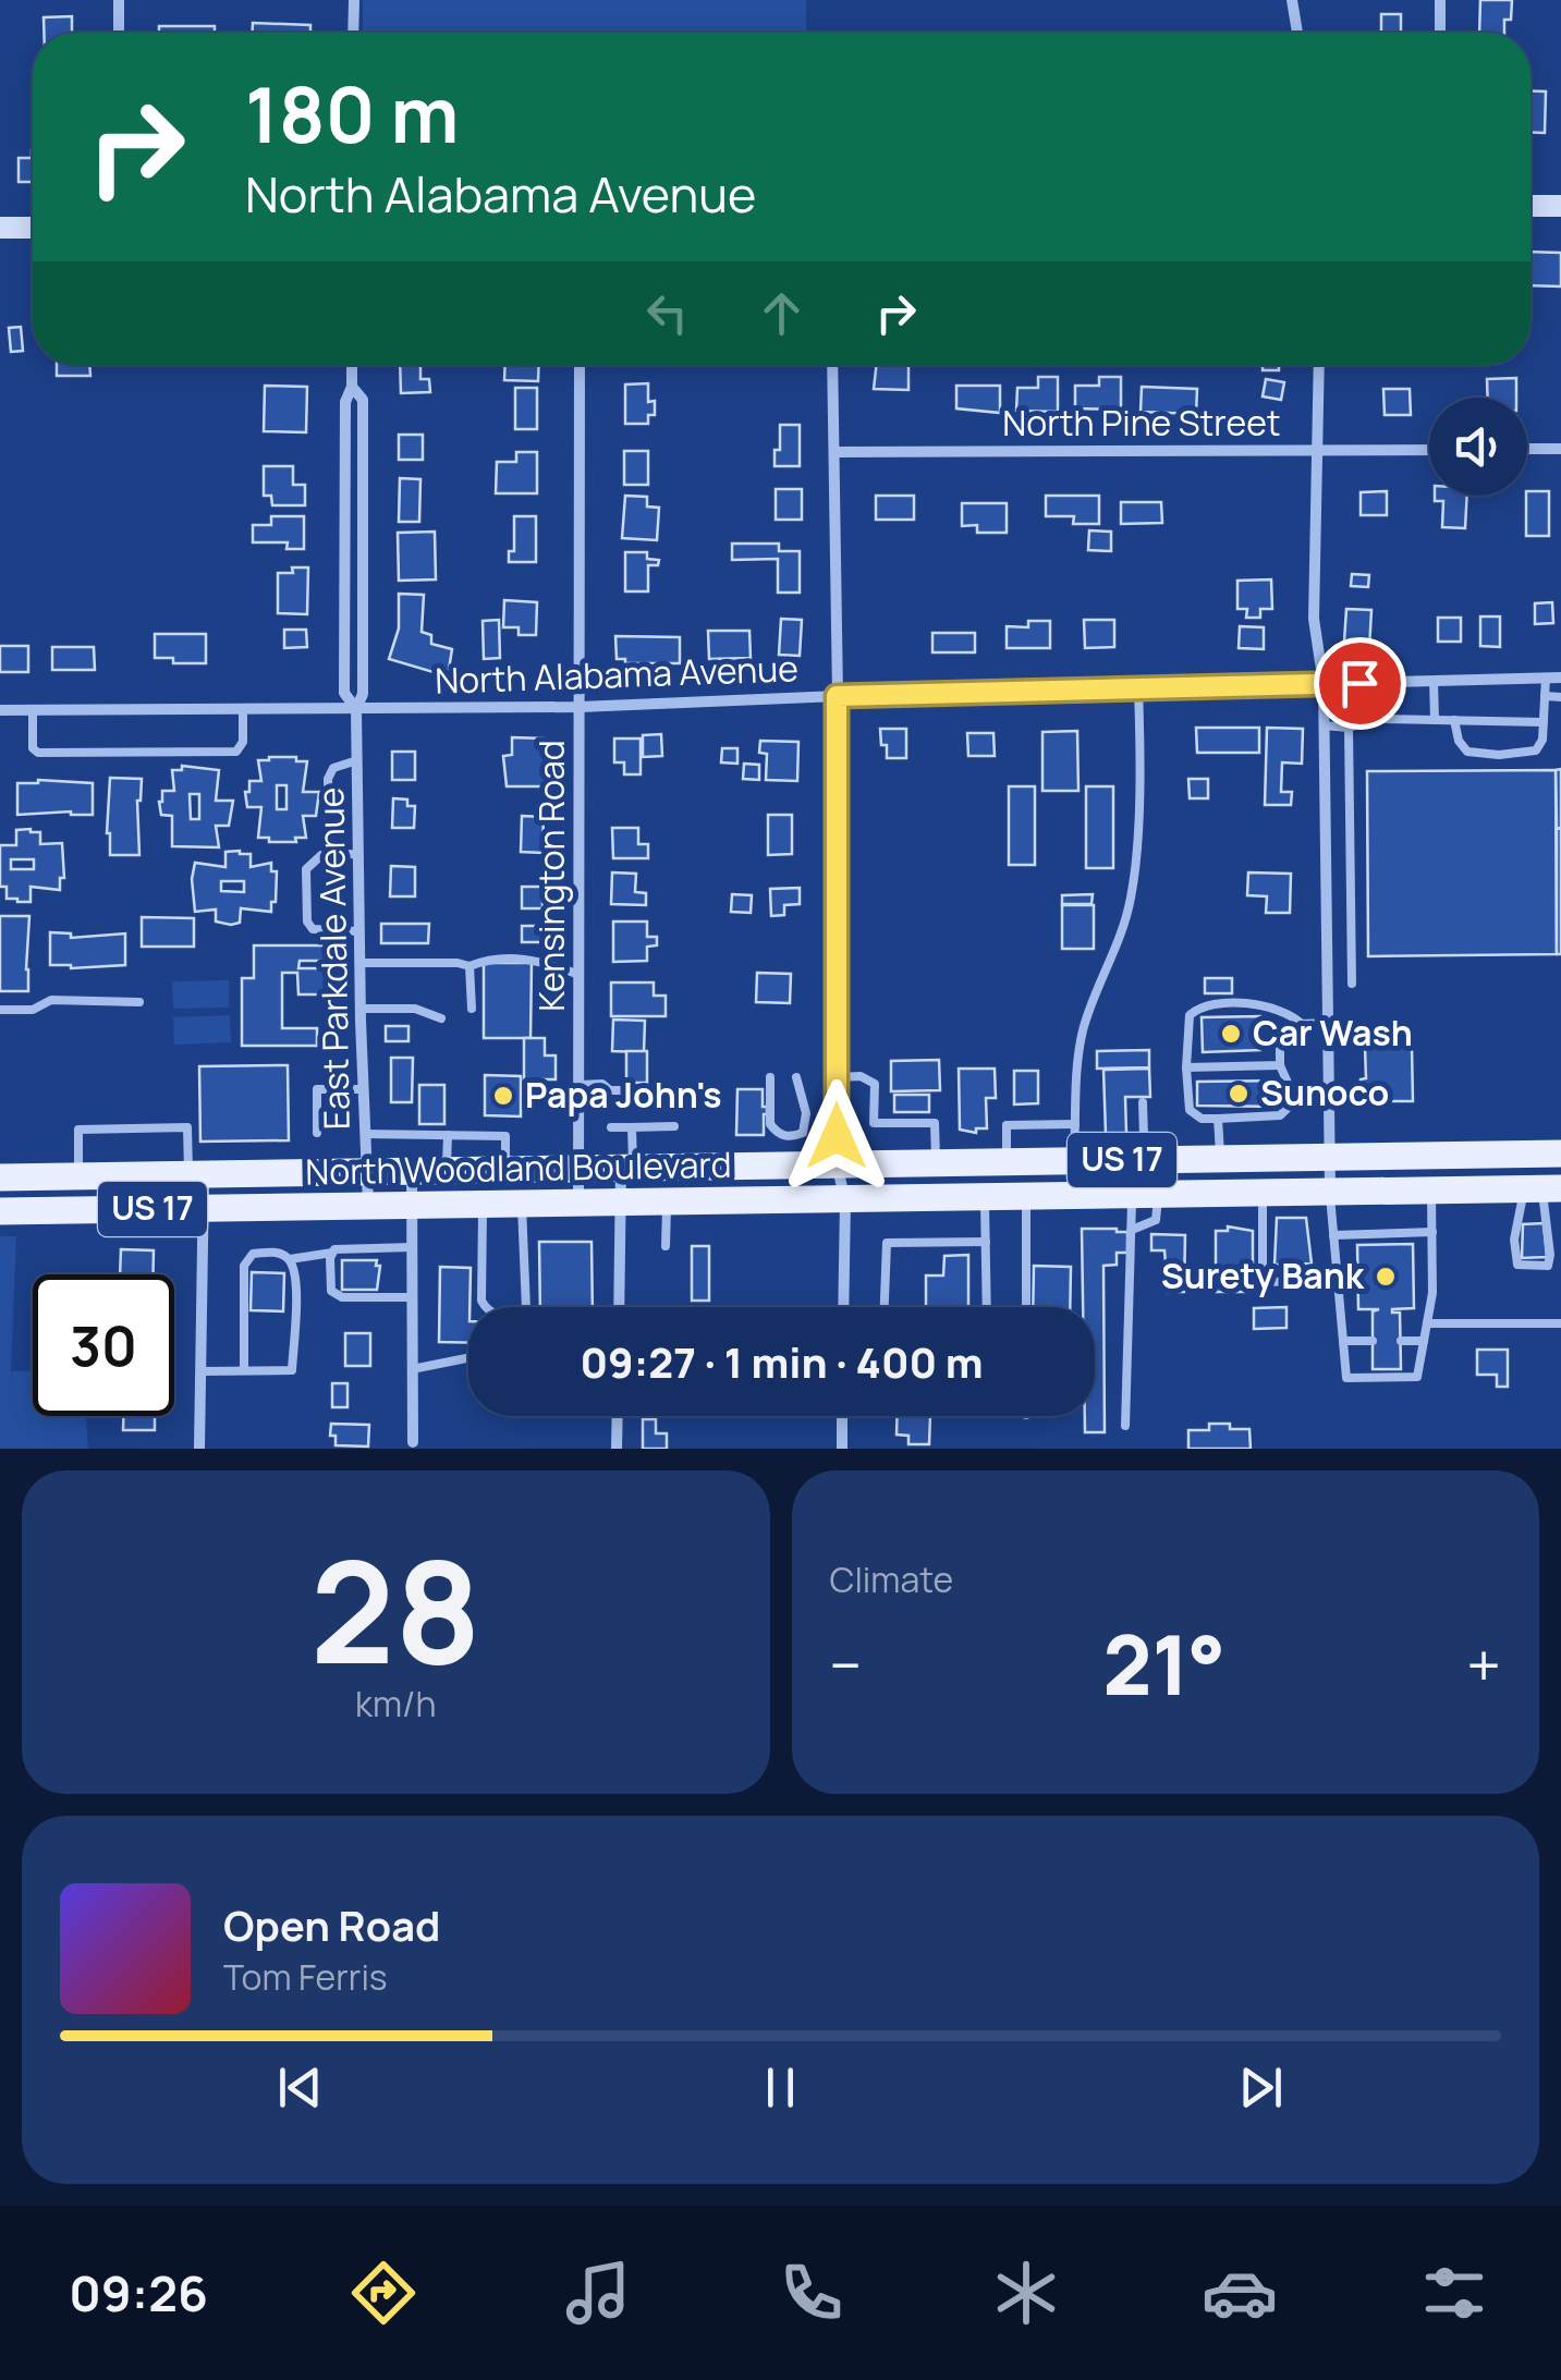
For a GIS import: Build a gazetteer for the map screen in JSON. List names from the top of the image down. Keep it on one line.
{"streets":{"main road":["US 17","North Woodland Boulevard"],"street":["North Pine Street","North Alabama Avenue","Kensington Road","East Parkdale Avenue"]},"crossings":[["North Alabama Avenue","Kensington Road"],["North Alabama Avenue","East Parkdale Avenue"],["Kensington Road","North Woodland Boulevard"],["East Parkdale Avenue","North Woodland Boulevard"]],"places":["Car Wash","Sunoco","Papa John's","Surety Bank"],"page":{"turn":["180 m","North Alabama Avenue"],"limit":"30","trip":"09:27 · 1 min · 400 m","tile":[["28","km/h"],"Climate"],"heat":["−","21°","+"],"song":["Open Road","Tom Ferris"],"tabs":"09:26"}}
